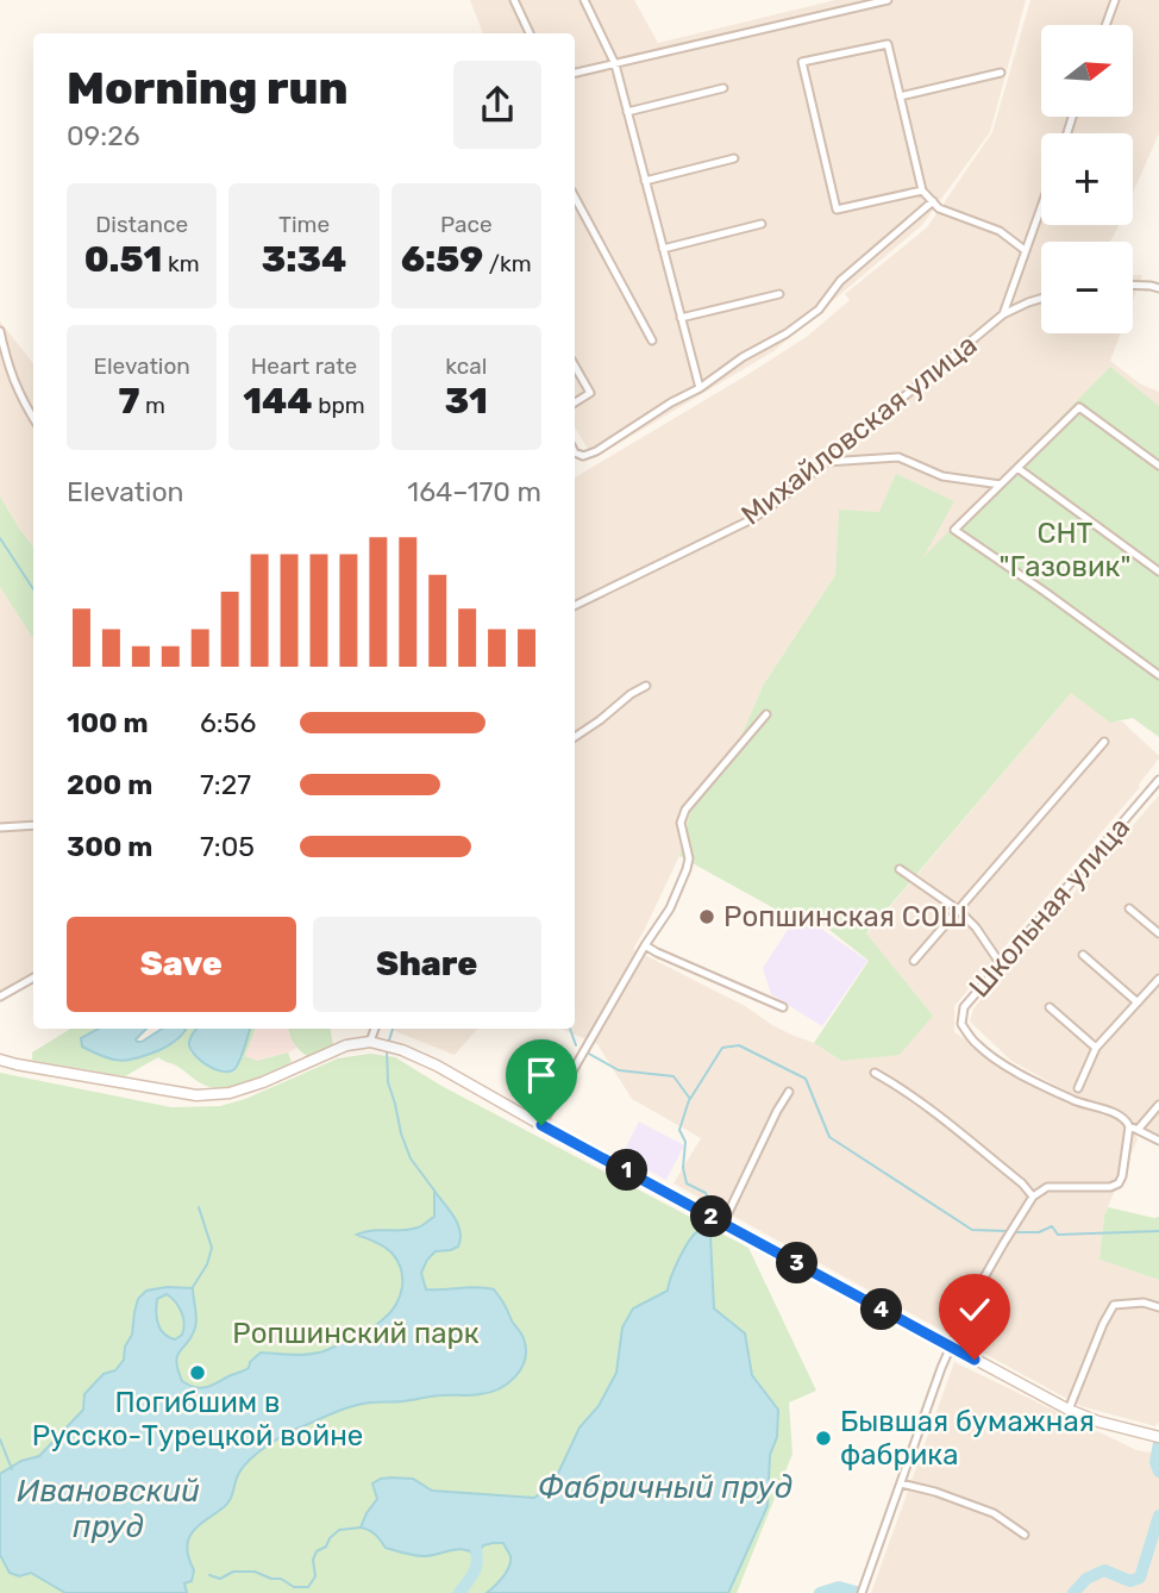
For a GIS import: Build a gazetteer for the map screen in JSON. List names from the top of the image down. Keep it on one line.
{"streets":{"street":["Михайловская улица","Школьная улица"]},"water":["Фабричный пруд","Ивановский пруд"],"parks":["СНТ \"Газовик\"","Ропшинский парк"],"places":["Ропшинская СОШ","Погибшим в Русско-Турецкой войне","Бывшая бумажная фабрика"],"north":"right","page":{"map_buttons":["+","−"],"heading":["Morning run","09:26"],"stats":[["Distance","0.51 km"],["Time","3:34"],["Pace","6:59 /km"],["Elevation","7 m"],["Heart rate","144 bpm"],["kcal","31"]],"chart":["Elevation","164–170 m"],"list":[{"name":"100 m","note":"6:56"},{"name":"200 m","note":"7:27"},{"name":"300 m","note":"7:05"}],"buttons":["Save","Share"],"pins":["1","2","3","4"]}}
